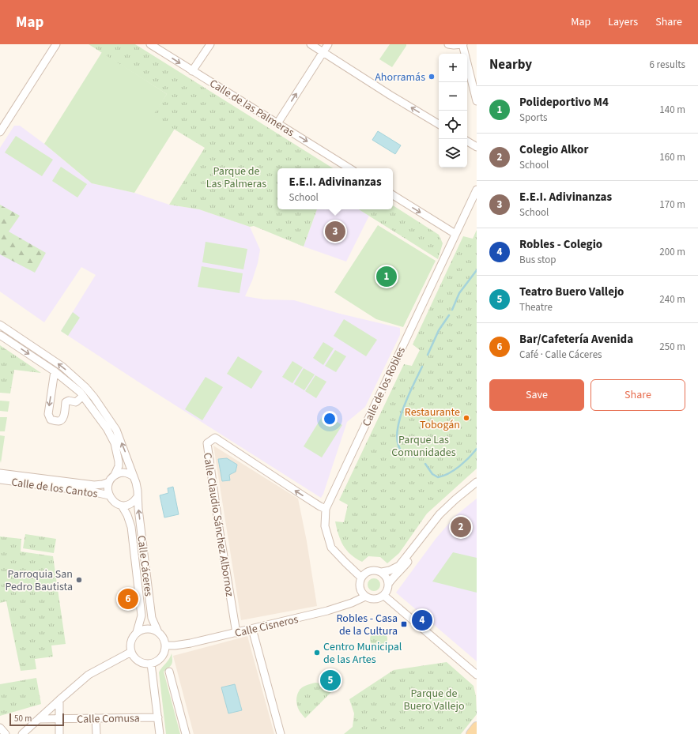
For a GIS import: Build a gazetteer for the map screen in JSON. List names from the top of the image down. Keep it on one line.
{"streets":{"street":["Calle de las Palmeras","Calle de los Robles","Calle de los Cantos","Calle Claudio Sánchez Albornoz","Calle Cáceres","Calle Cisneros","Calle Comusa"]},"crossings":[["Calle de los Robles","Calle Claudio Sánchez Albornoz"],["Calle de los Robles","Calle Cisneros"],["Calle de los Cantos","Calle Cáceres"],["Calle Claudio Sánchez Albornoz","Calle Cisneros"],["Calle Cáceres","Calle Cisneros"]],"one_way":["Calle de las Palmeras"],"parks":["Parque de Las Palmeras","Parque Las Comunidades","Parque de Buero Vallejo"],"places":{"other":["Ahorramás","Restaurante Tobogán","Parroquia San Pedro Bautista","Centro Municipal de las Artes"],"transit":["Robles - Casa de la Cultura"]},"scale_bar":"50 m","page":{"header":"Map","nav":["Map","Layers","Share"],"heading":["Nearby","6 results"],"map_buttons":["+","−"],"list":[{"mark":"1","name":"Polideportivo M4","note":"Sports","value":"140 m"},{"mark":"2","name":"Colegio Alkor","note":"School","value":"160 m"},{"mark":"3","name":"E.E.I. Adivinanzas","note":"School","value":"170 m"},{"mark":"4","name":"Robles - Colegio","note":"Bus stop","value":"200 m"},{"mark":"5","name":"Teatro Buero Vallejo","note":"Theatre","value":"240 m"},{"mark":"6","name":"Bar/Cafetería Avenida","note":"Café · Calle Cáceres","value":"250 m"}],"popup":["E.E.I. Adivinanzas","School"],"pins":["3","1","2","6","4","5"],"buttons":["Save","Share"],"scale":"50 m"}}
